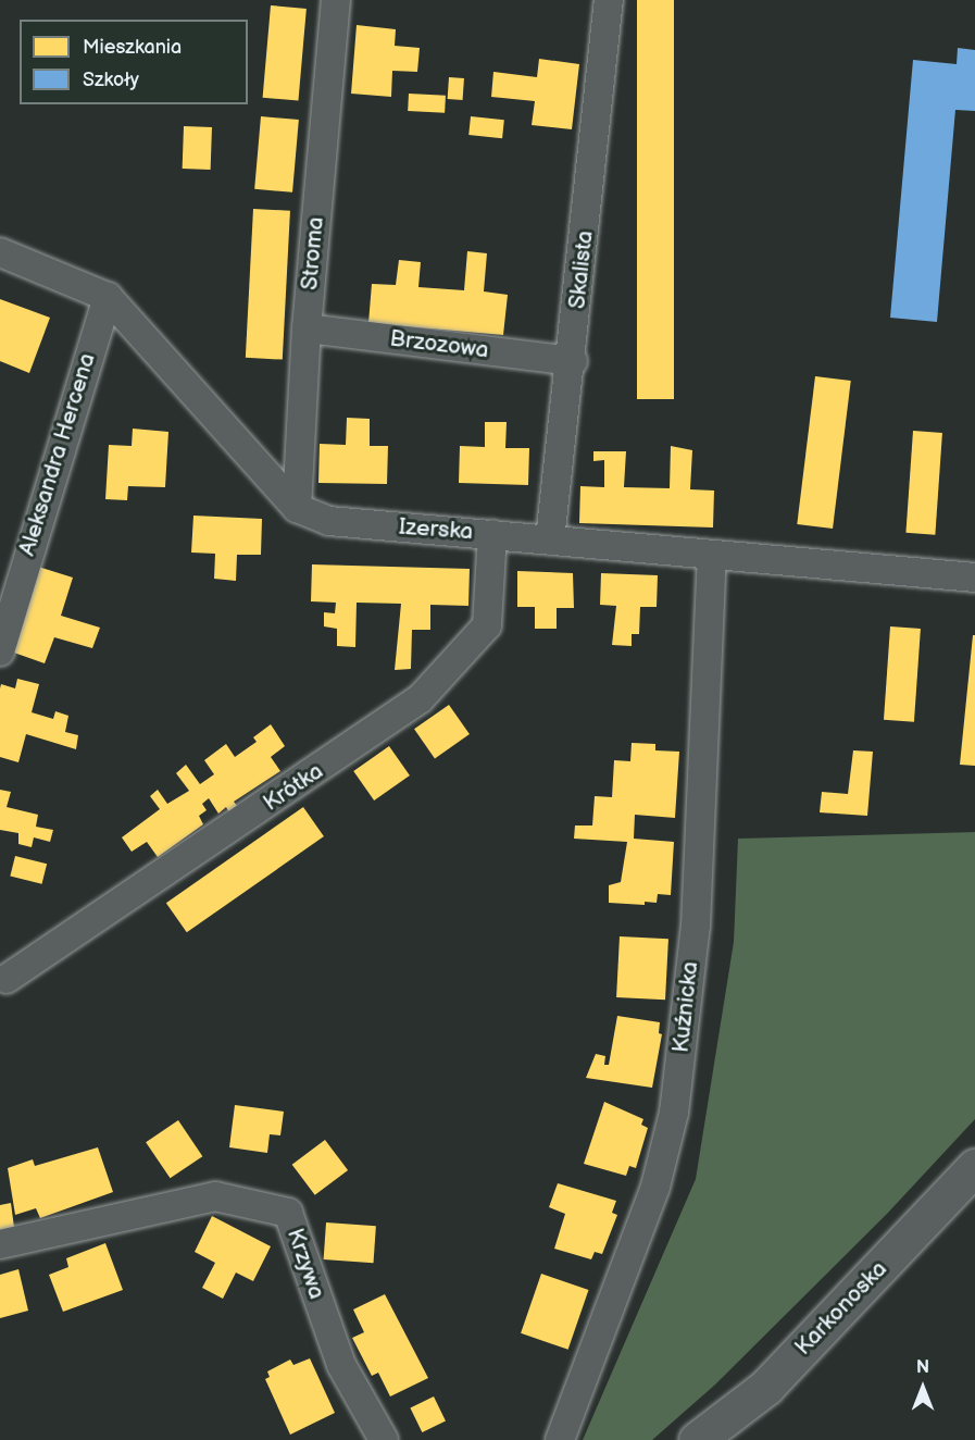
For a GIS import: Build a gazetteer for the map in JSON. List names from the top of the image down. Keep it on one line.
{"streets":{"main road":["Karkonoska"],"street":["Stroma","Skalista","Brzozowa","Aleksandra Hercena","Izerska","Krótka","Kuźnicka","Krzywa"]},"crossings":[["Stroma","Brzozowa"],["Stroma","Izerska"],["Skalista","Brzozowa"],["Skalista","Izerska"],["Aleksandra Hercena","Izerska"],["Izerska","Krótka"],["Izerska","Kuźnicka"]],"legend":["Mieszkania","Szkoły"],"north":"top"}
